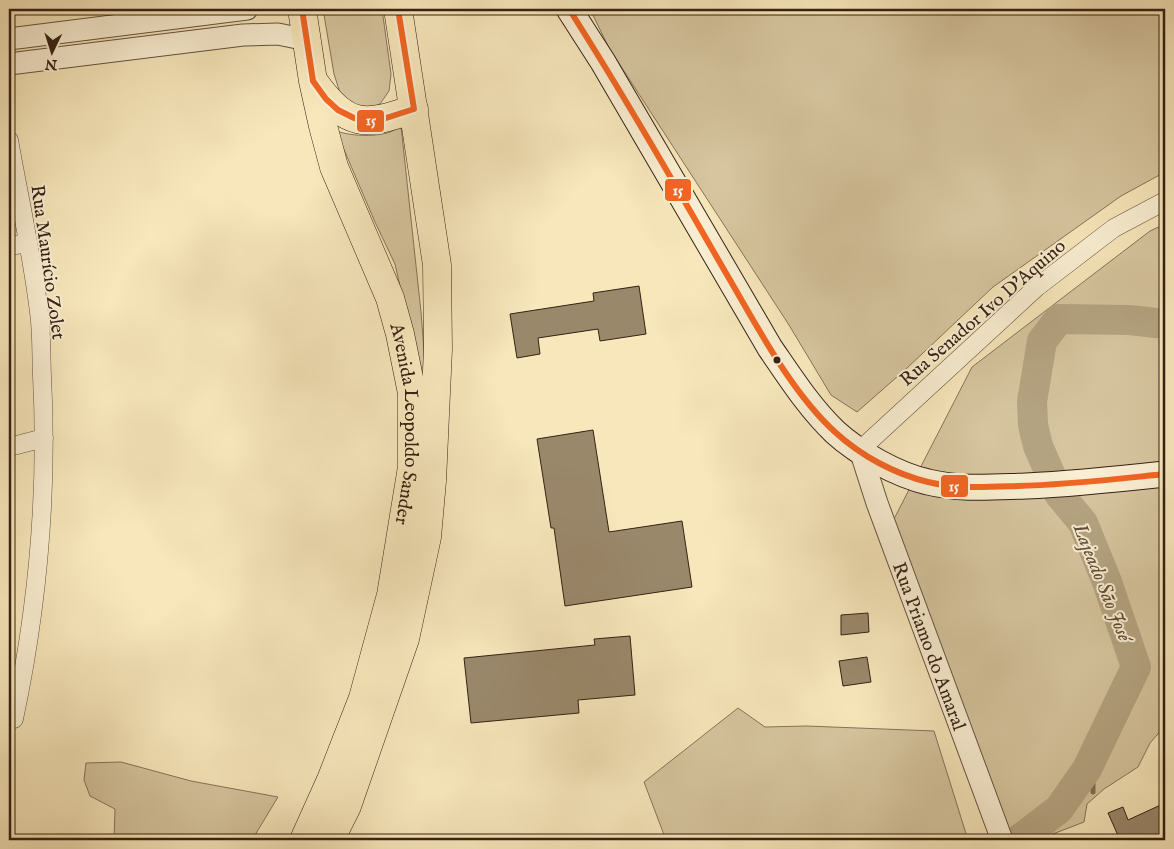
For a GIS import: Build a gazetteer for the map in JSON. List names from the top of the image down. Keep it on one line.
{"streets":{"highway":["Avenida Leopoldo Sander"],"street":["Rua Maurício Zolet","Rua Senador Ivo D'Aquino","Rua Priamo do Amaral"]},"crossings":[["Rua Senador Ivo D'Aquino","Rua Priamo do Amaral"]],"water":["Lajeado São José"],"lines":["transit line 15"],"north":"bottom"}
